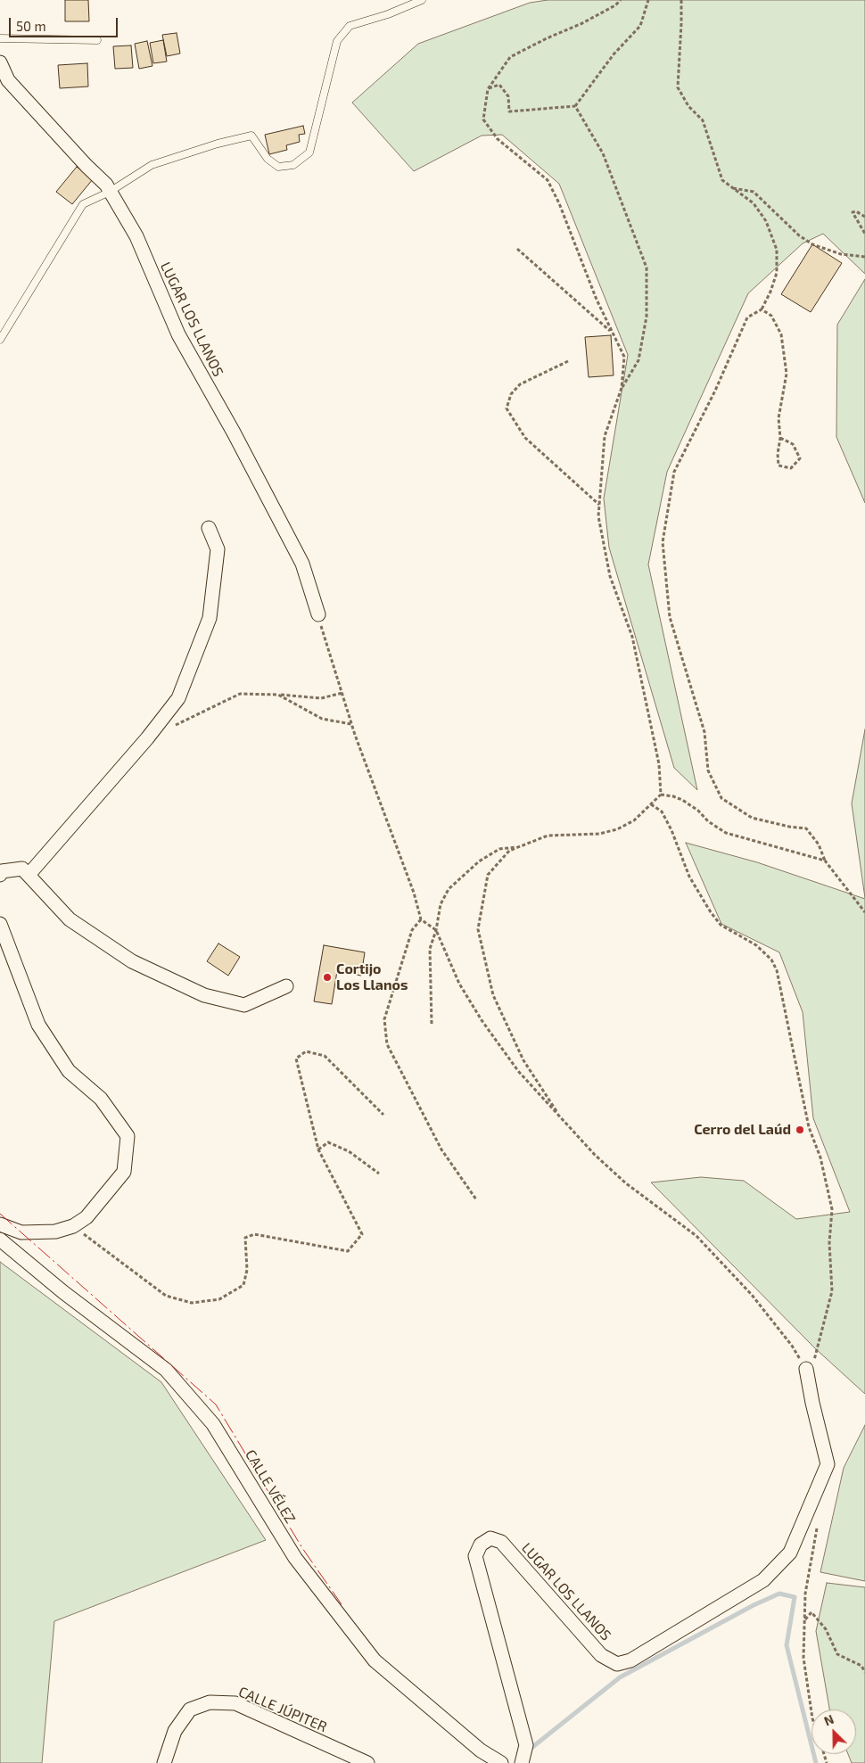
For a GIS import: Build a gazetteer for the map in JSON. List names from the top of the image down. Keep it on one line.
{"streets":{"street":["LUGAR LOS LLANOS","CALLE VÉLEZ","CALLE JÚPITER"]},"places":["Cortijo Los Llanos","Cerro del Laúd"],"scale_bar":"50 m","north":"top left"}
